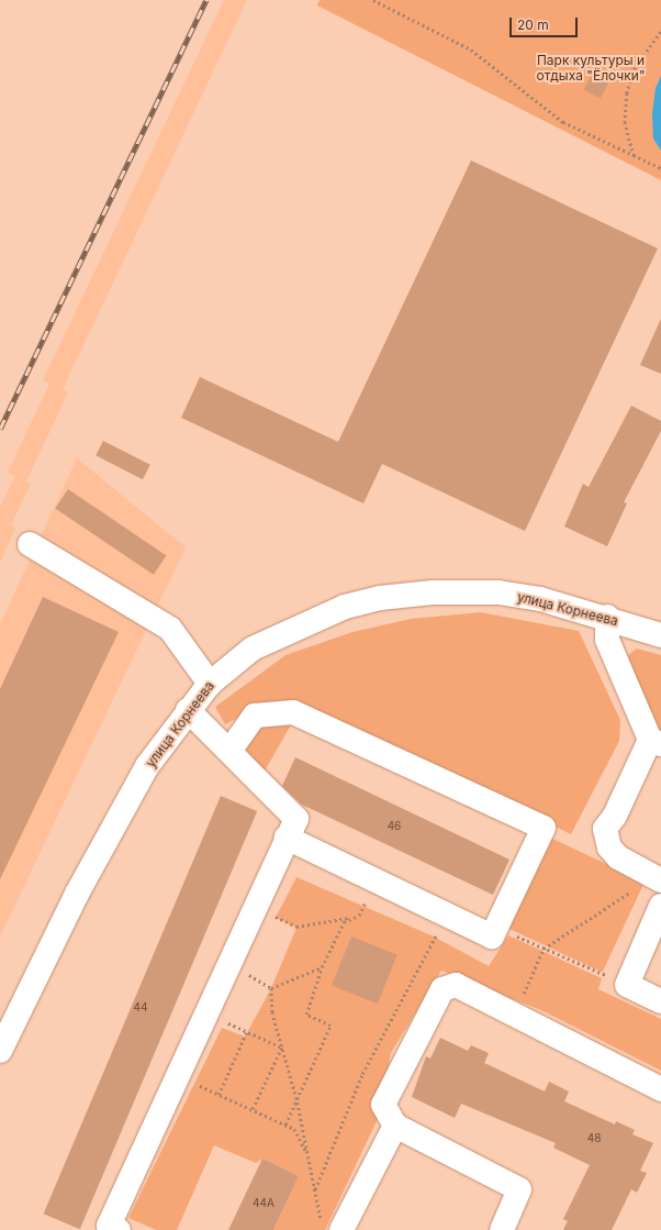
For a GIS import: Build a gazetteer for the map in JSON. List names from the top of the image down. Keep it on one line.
{"streets":{"street":["улица Корнеева"]},"parks":["Парк культуры и отдыха \"Ёлочки\""],"house_numbers":["46","44","48","44А"],"scale_bar":"20 m"}
